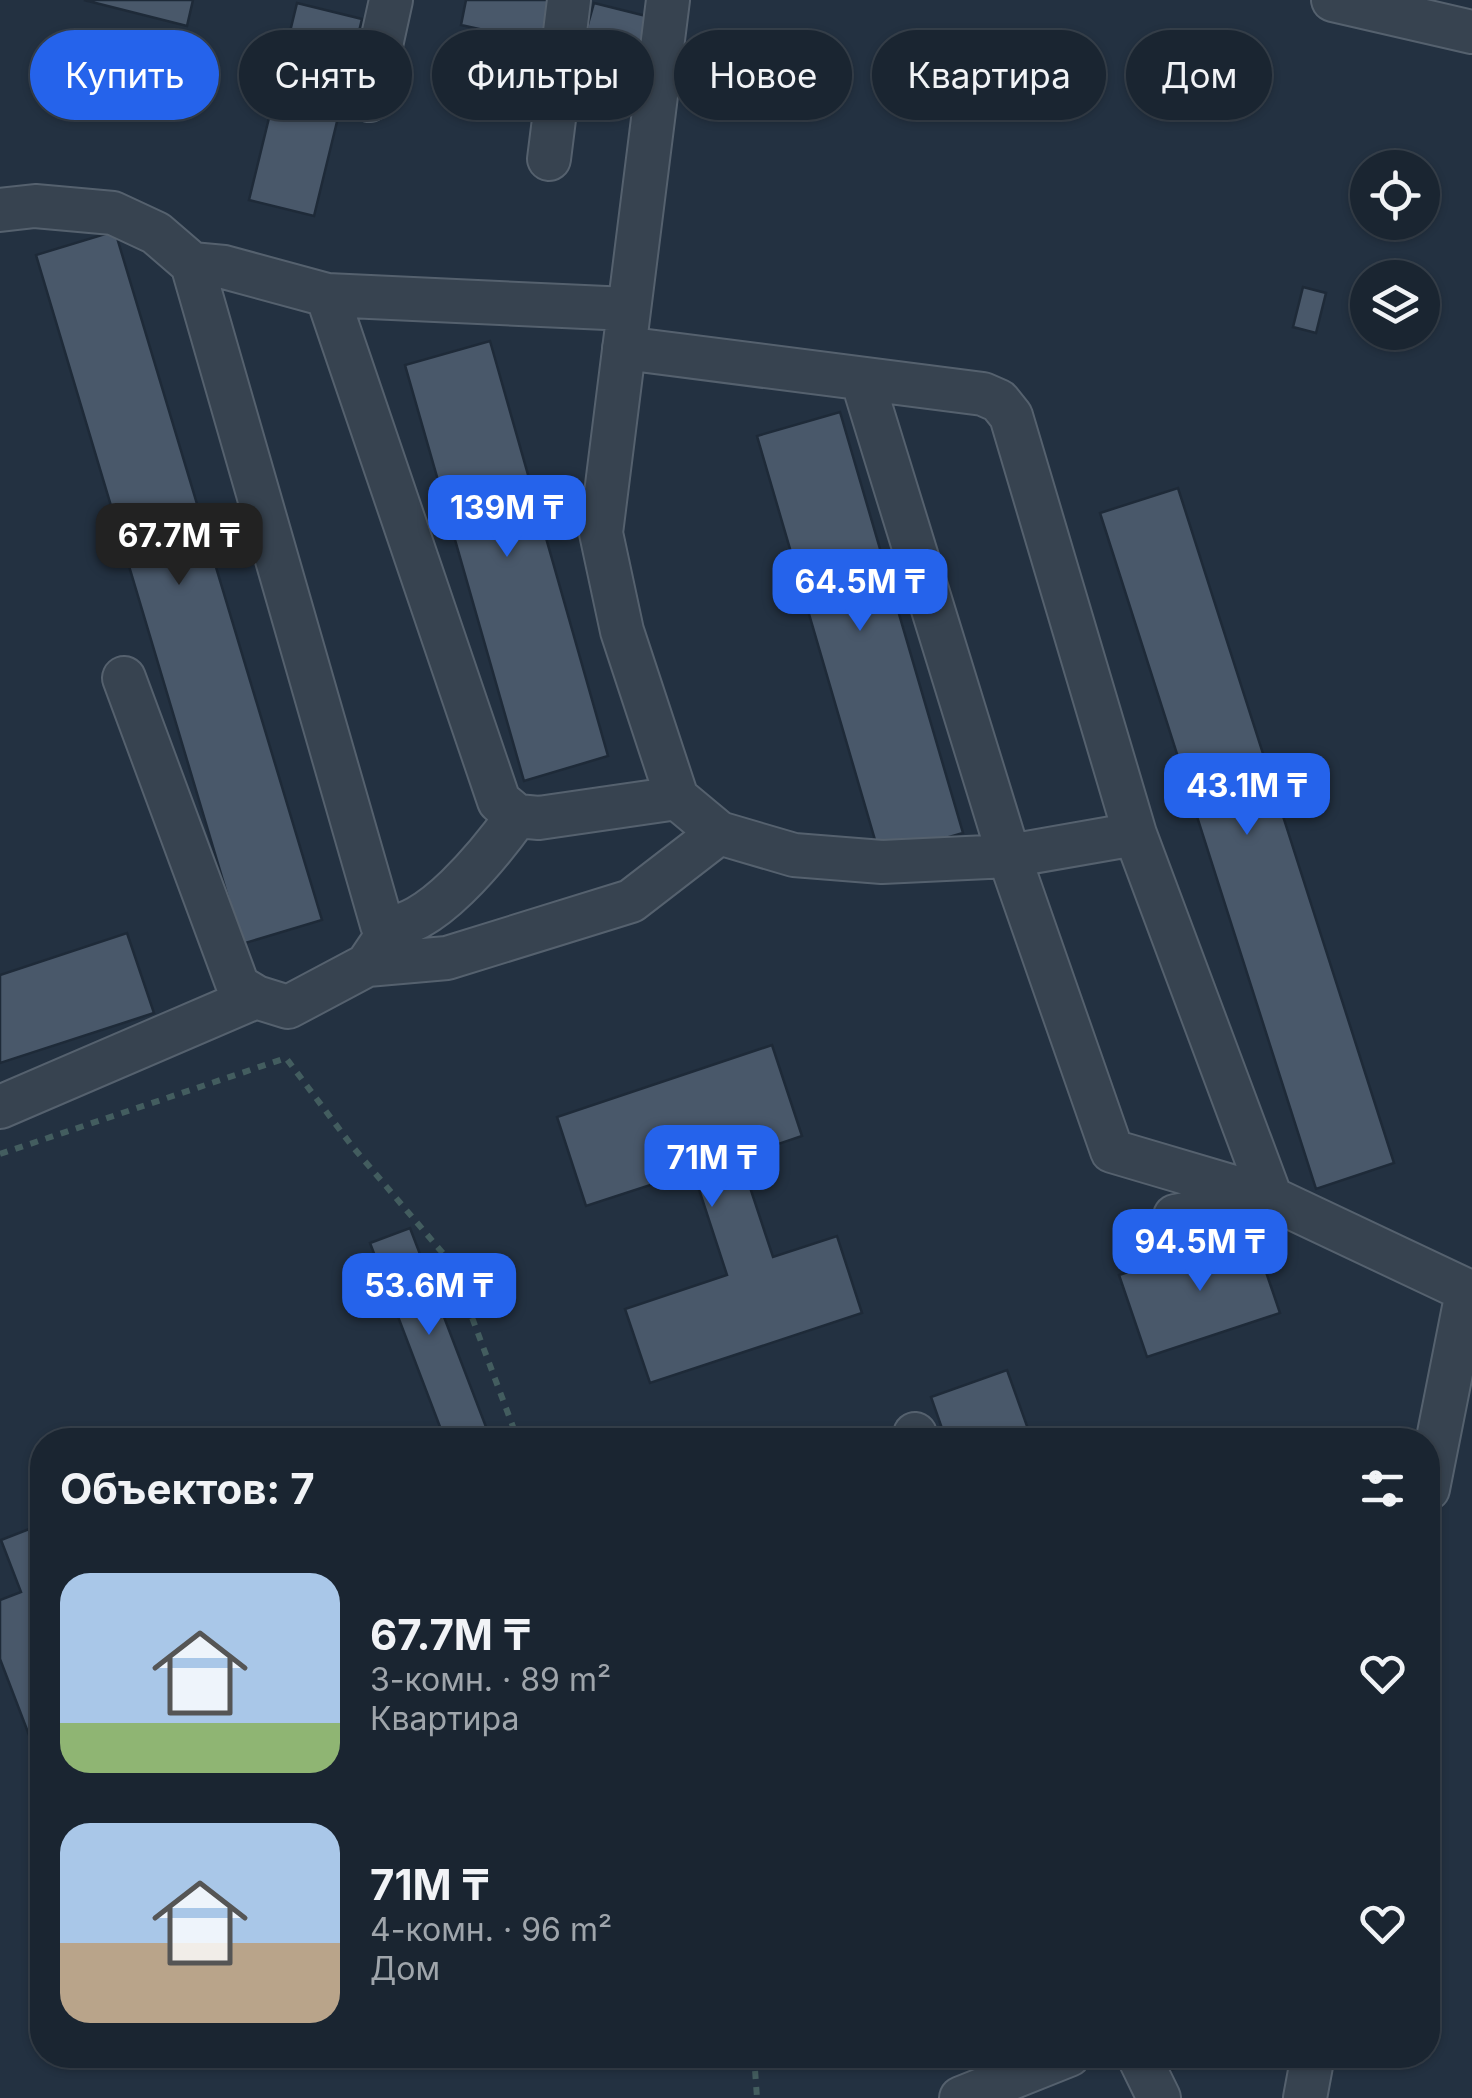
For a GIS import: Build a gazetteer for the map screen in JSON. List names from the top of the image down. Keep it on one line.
{"page":{"chip":["Купить","Снять","Фильтры","Новое","Квартира","Дом"],"price":["139M ₸","67.7M ₸","64.5M ₸","43.1M ₸","71M ₸","94.5M ₸","53.6M ₸"],"heading":"Объектов: 7","list":[{"name":"67.7M ₸","note":"3-комн. · 89 m² · Квартира"},{"name":"71M ₸","note":"4-комн. · 96 m² · Дом"}]}}
